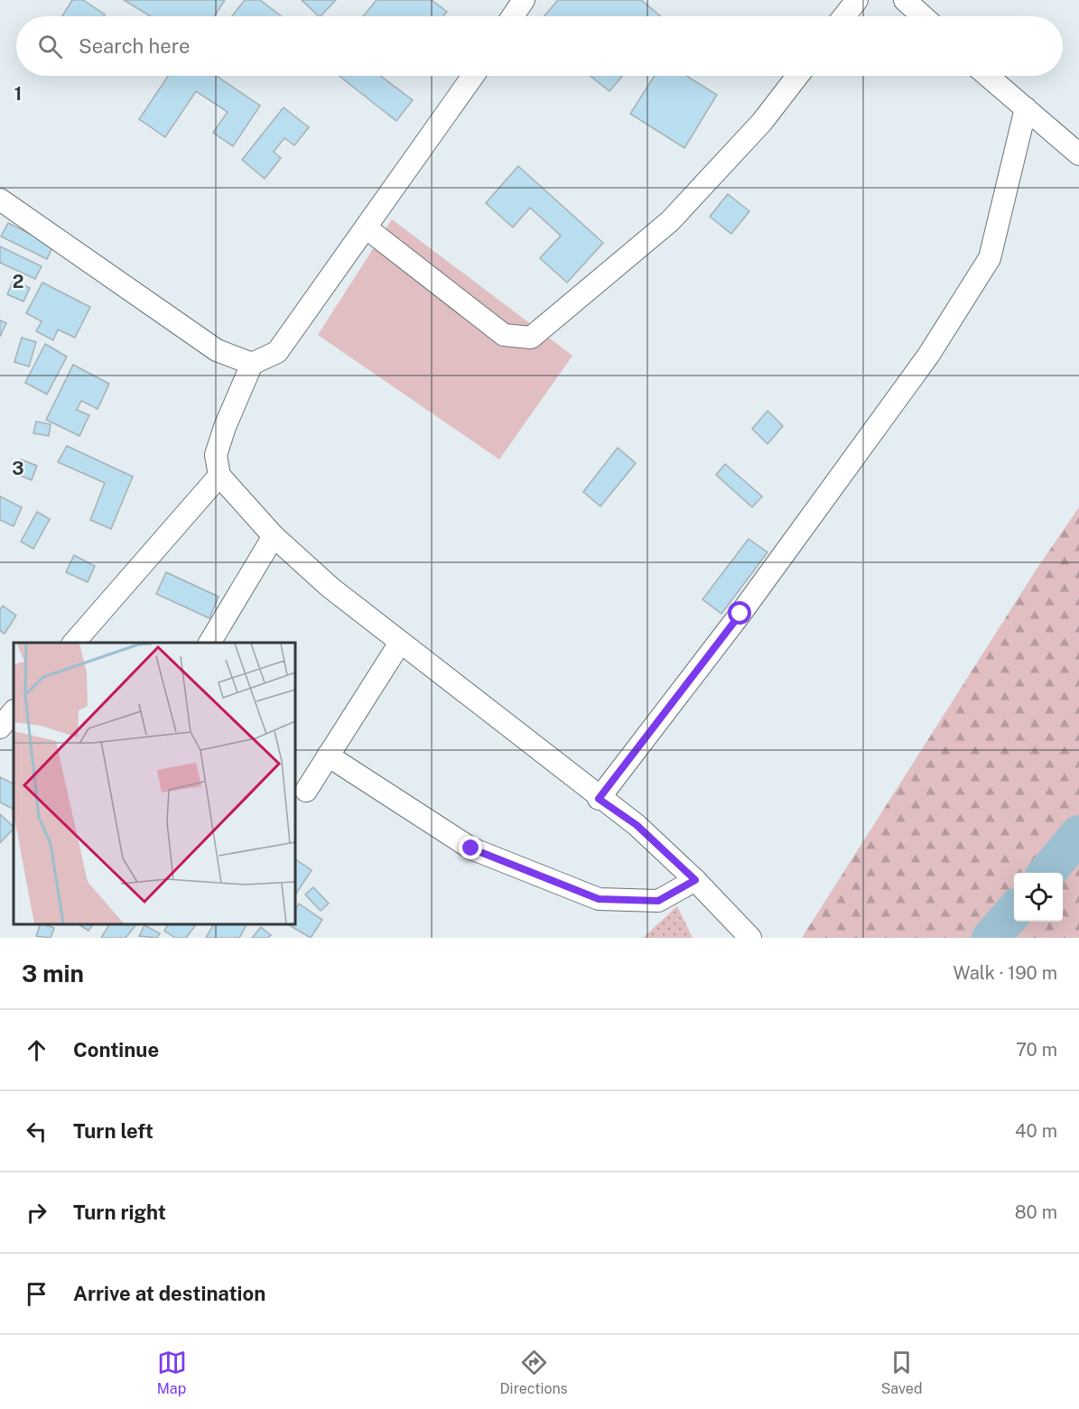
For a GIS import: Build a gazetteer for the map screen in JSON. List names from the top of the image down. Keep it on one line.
{"page":{"search":"Search here","heading":["3 min","Walk · 190 m"],"list":[["Continue","70 m"],["Turn left","40 m"],["Turn right","80 m"],"Arrive at destination"],"nav":["Map","Directions","Saved"]},"grid":{"rows":["1","2","3"]}}
